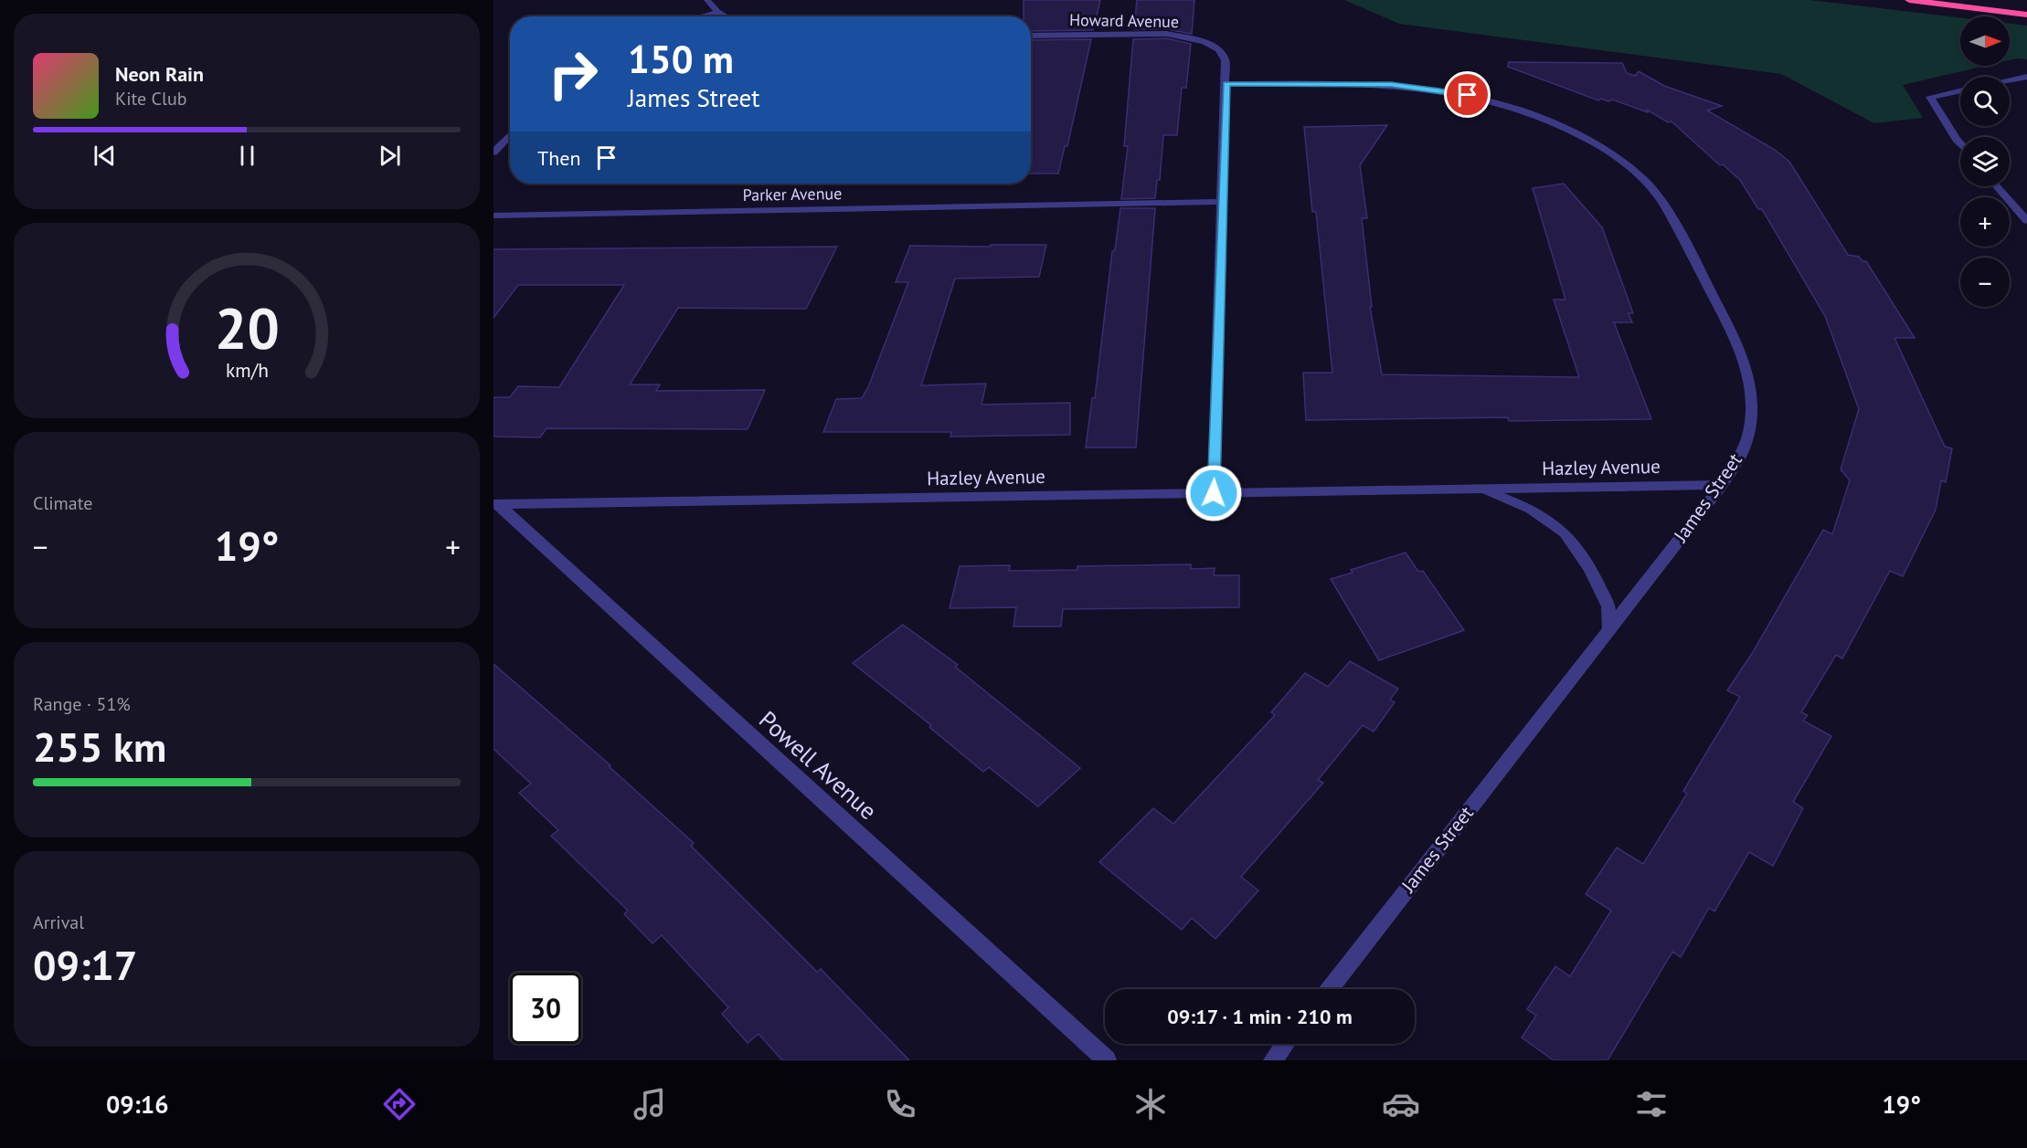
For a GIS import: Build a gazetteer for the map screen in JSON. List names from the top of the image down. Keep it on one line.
{"streets":{"street":["Howard Avenue","Parker Avenue","Hazley Avenue","James Street","Powell Avenue"]},"crossings":[["Howard Avenue","Parker Avenue"],["Howard Avenue","Hazley Avenue"],["Howard Avenue","James Street"],["Hazley Avenue","James Street"],["Hazley Avenue","Powell Avenue"]],"north":"right","page":{"map_buttons":["+","−"],"turn":["150 m","James Street"],"song":["Neon Rain","Kite Club"],"then":"Then","tile":["Climate",["Range · 51%","255 km"],["Arrival","09:17"]],"heat":["−","19°","+"],"limit":"30","trip":"09:17 · 1 min · 210 m","tabs":["09:16","19°"],"gauge":["20","km/h"]}}
